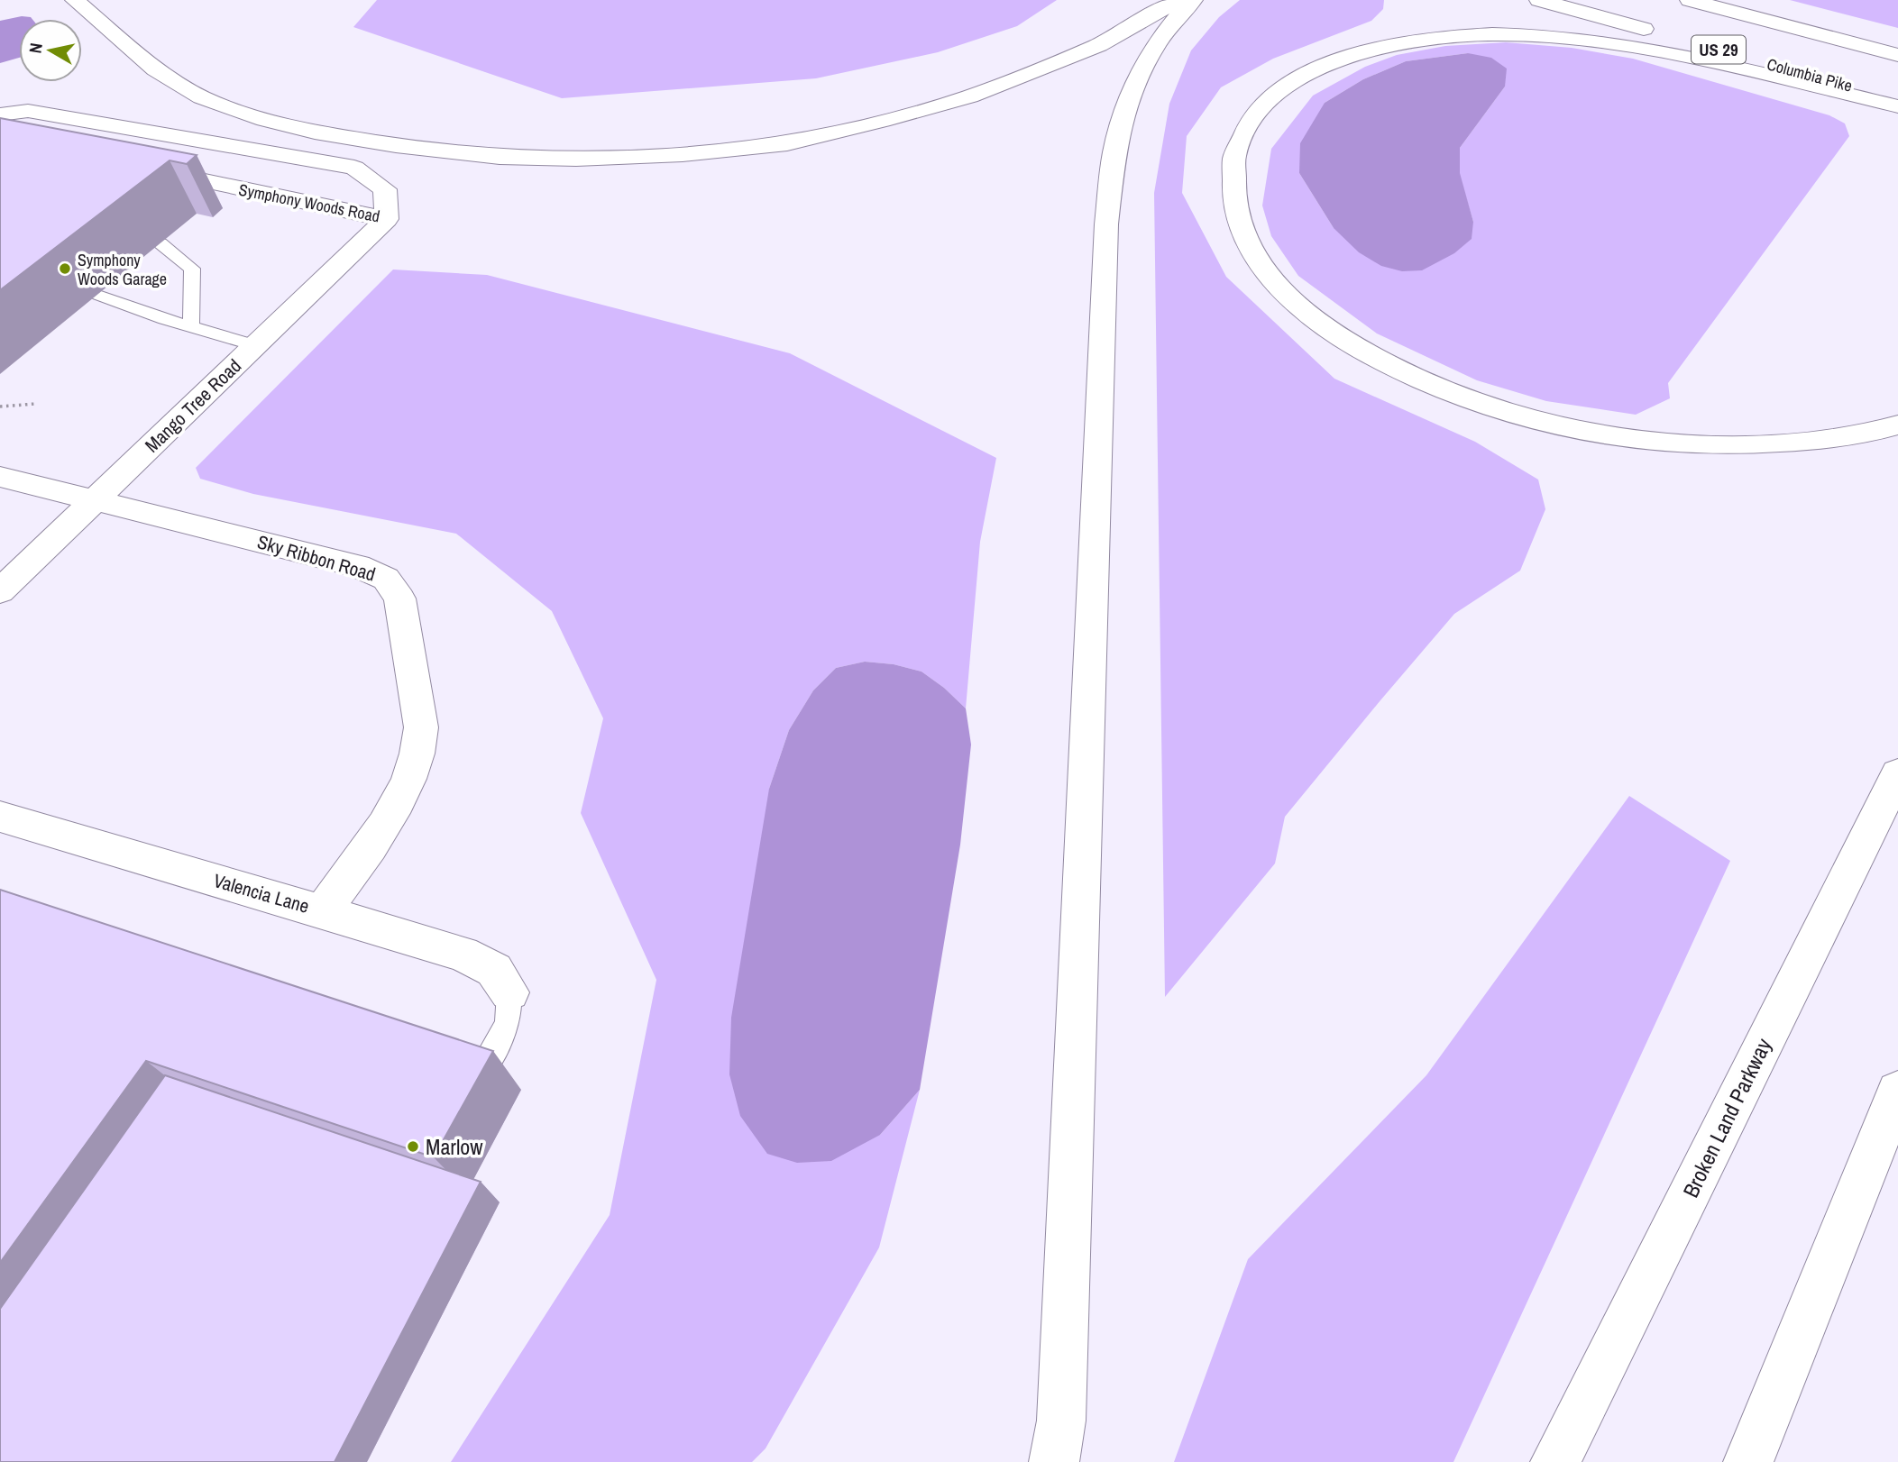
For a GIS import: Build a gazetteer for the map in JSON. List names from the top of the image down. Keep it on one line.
{"streets":{"main road":["US 29","Columbia Pike","Symphony Woods Road","Mango Tree Road","Sky Ribbon Road","Valencia Lane","Broken Land Parkway"]},"crossings":[["Symphony Woods Road","Mango Tree Road"],["Mango Tree Road","Sky Ribbon Road"],["Sky Ribbon Road","Valencia Lane"]],"places":["Symphony Woods Garage","Marlow"],"north":"left"}
